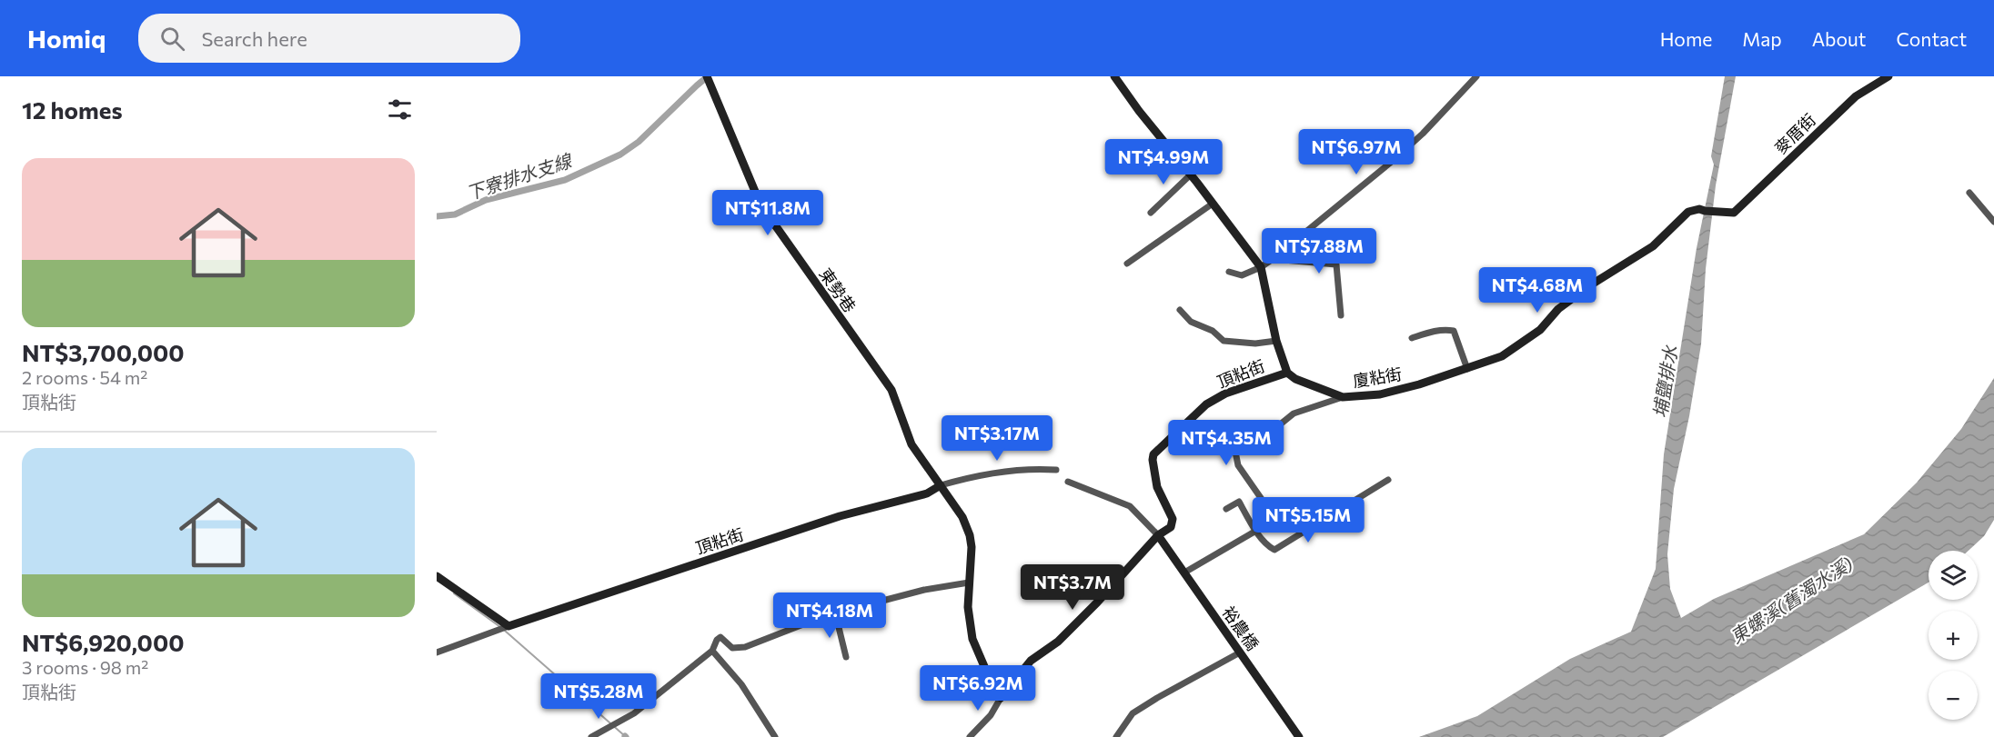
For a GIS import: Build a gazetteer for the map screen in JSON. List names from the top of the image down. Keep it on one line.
{"streets":{"street":["麥厝街","東勢巷","頂粘街","廈粘街","裕農橋"]},"crossings":[["麥厝街","廈粘街"],["東勢巷","頂粘街"],["頂粘街","廈粘街"],["頂粘街","裕農橋"]],"water":["下寮排水支線","埔鹽排水","東螺溪(舊濁水溪)"],"page":{"header":"Homiq","search":"Search here","nav":["Home","Map","About","Contact"],"heading":"12 homes","price":["NT$6.97M","NT$4.99M","NT$11.8M","NT$7.88M","NT$4.68M","NT$3.17M","NT$4.35M","NT$5.15M","NT$3.7M","NT$4.18M","NT$6.92M","NT$5.28M"],"list":[{"name":"NT$3,700,000","note":"2 rooms · 54 m² · 頂粘街"},{"name":"NT$6,920,000","note":"3 rooms · 98 m² · 頂粘街"}],"map_buttons":["+","−"]}}
